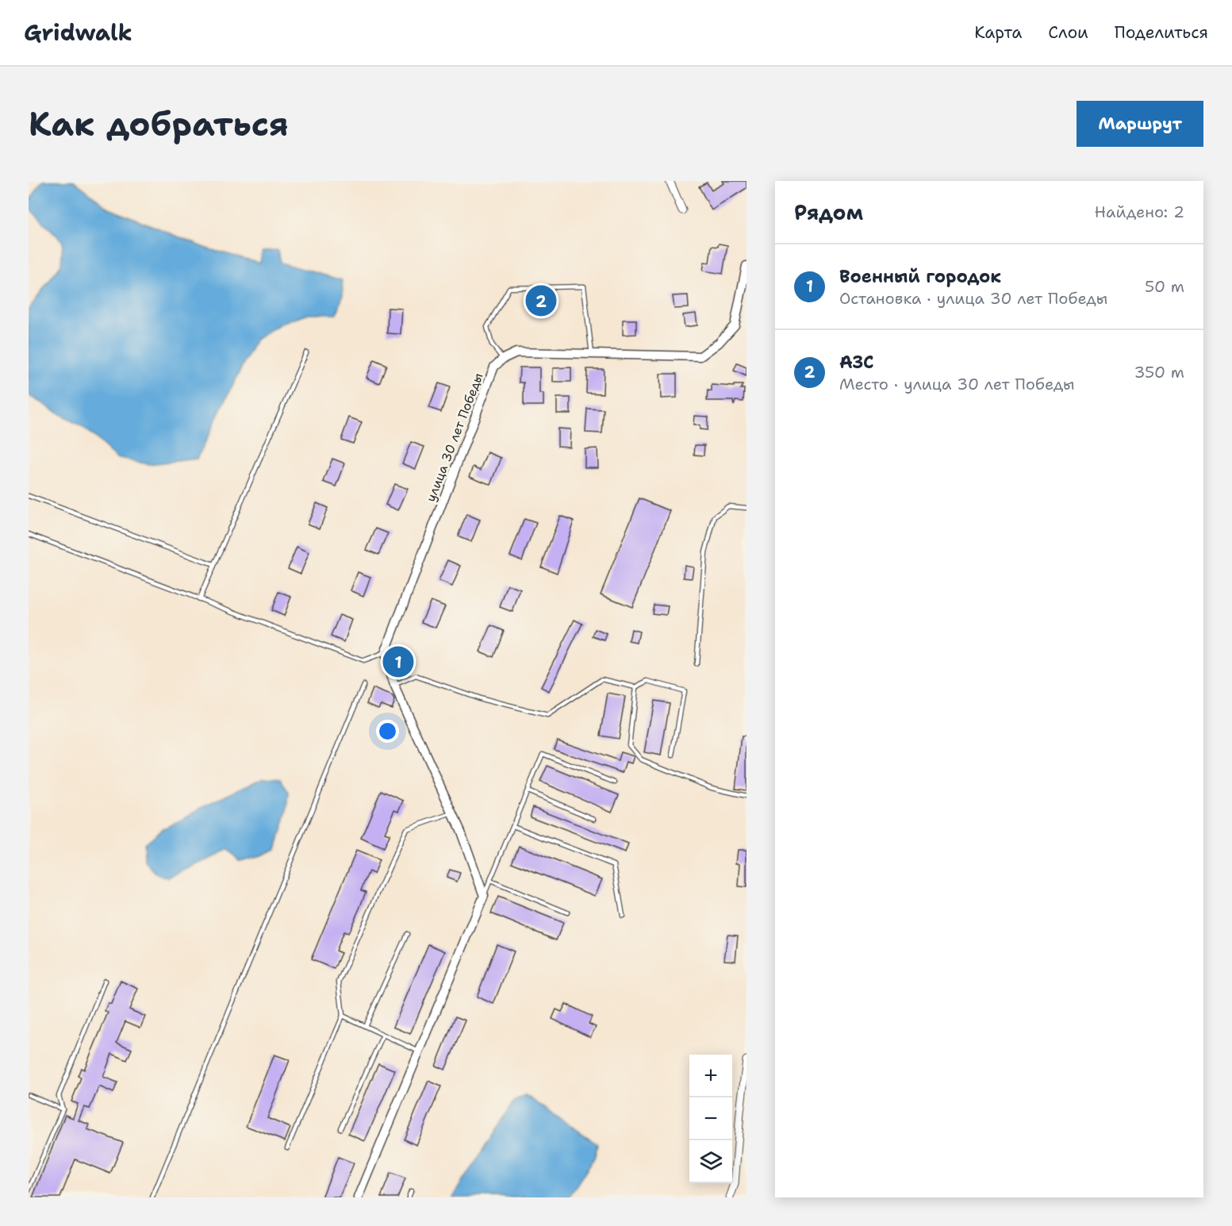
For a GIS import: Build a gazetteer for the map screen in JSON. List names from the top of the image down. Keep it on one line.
{"streets":{"street":["улица 30 лет Победы"]},"page":{"header":"Gridwalk","nav":["Карта","Слои","Поделиться"],"buttons":"Маршрут","title":"Как добраться","heading":["Рядом","Найдено: 2"],"list":[{"mark":"1","name":"Военный городок","note":"Остановка · улица 30 лет Победы","value":"50 m"},{"mark":"2","name":"АЗС","note":"Место · улица 30 лет Победы","value":"350 m"}],"pins":["2","1"],"map_buttons":["+","−"]}}
